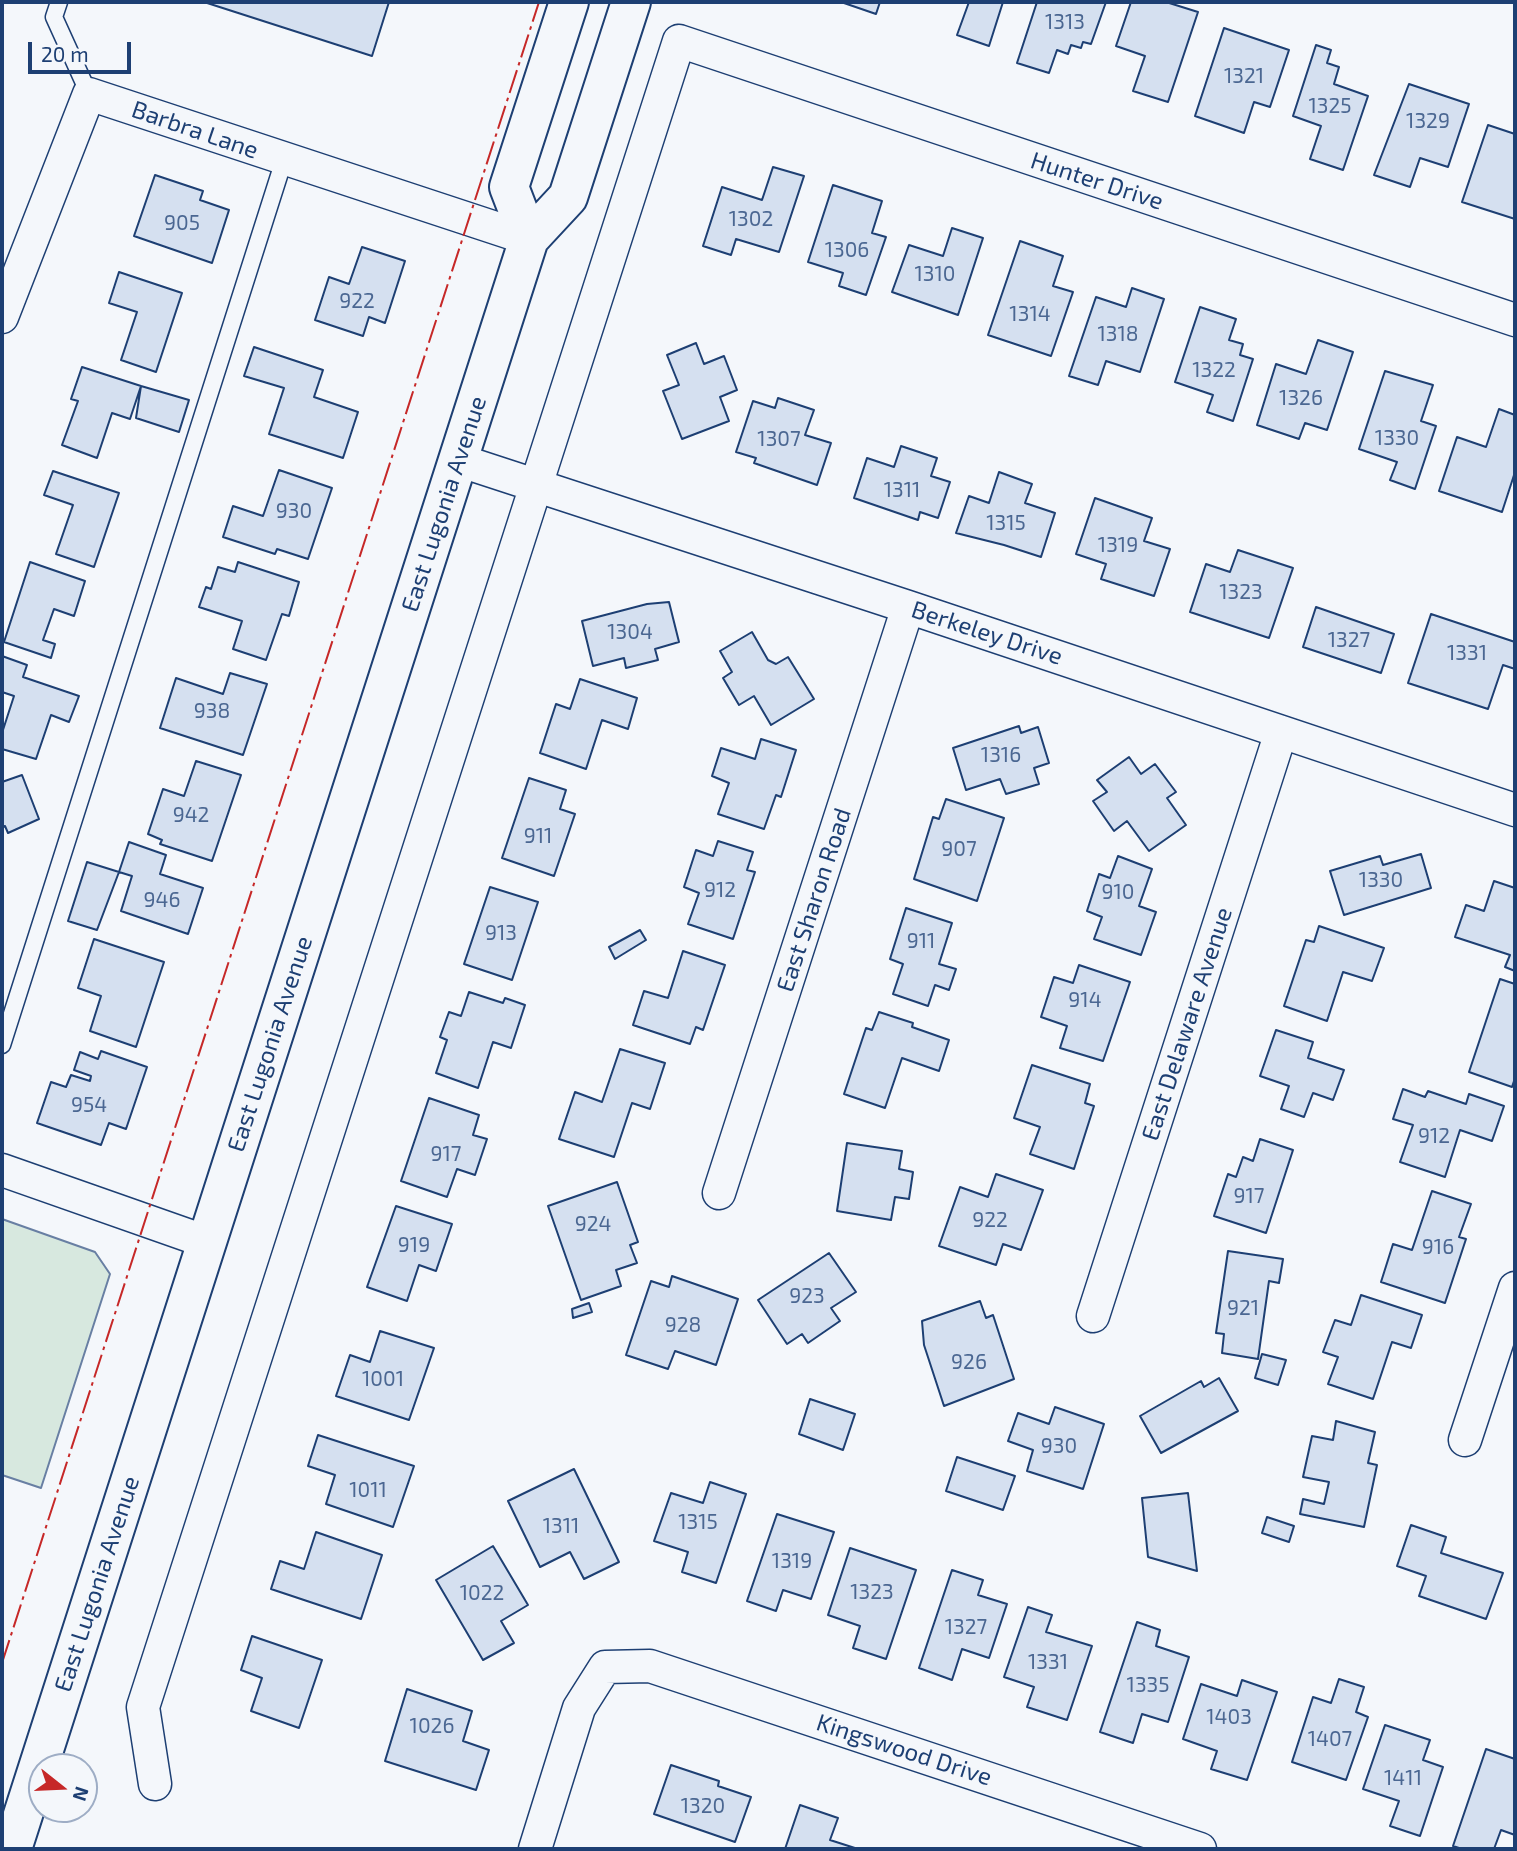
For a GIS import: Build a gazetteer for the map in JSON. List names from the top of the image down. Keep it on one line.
{"streets":{"main road":["East Lugonia Avenue"],"street":["Barbra Lane","Hunter Drive","Berkeley Drive","East Sharon Road","East Delaware Avenue","Kingswood Drive"]},"crossings":[["Barbra Lane","East Lugonia Avenue"],["Hunter Drive","Berkeley Drive"],["East Lugonia Avenue","Berkeley Drive"],["Berkeley Drive","East Sharon Road"],["Berkeley Drive","East Delaware Avenue"]],"house_numbers":["1313","1321","1325","1329","1302","905","1306","1310","922","1314","1318","1322","1326","1330","1307","1311","930","1315","1319","1323","1304","1327","1331","938","1316","942","911","907","1330","912","910","946","913","911","914","954","912","917","917","922","924","919","916","923","921","928","926","1001","930","1011","1315","1311","1319","1323","1022","1327","1331","1335","1403","1026","1407","1411","1320"],"scale_bar":"20 m","north":"right"}
